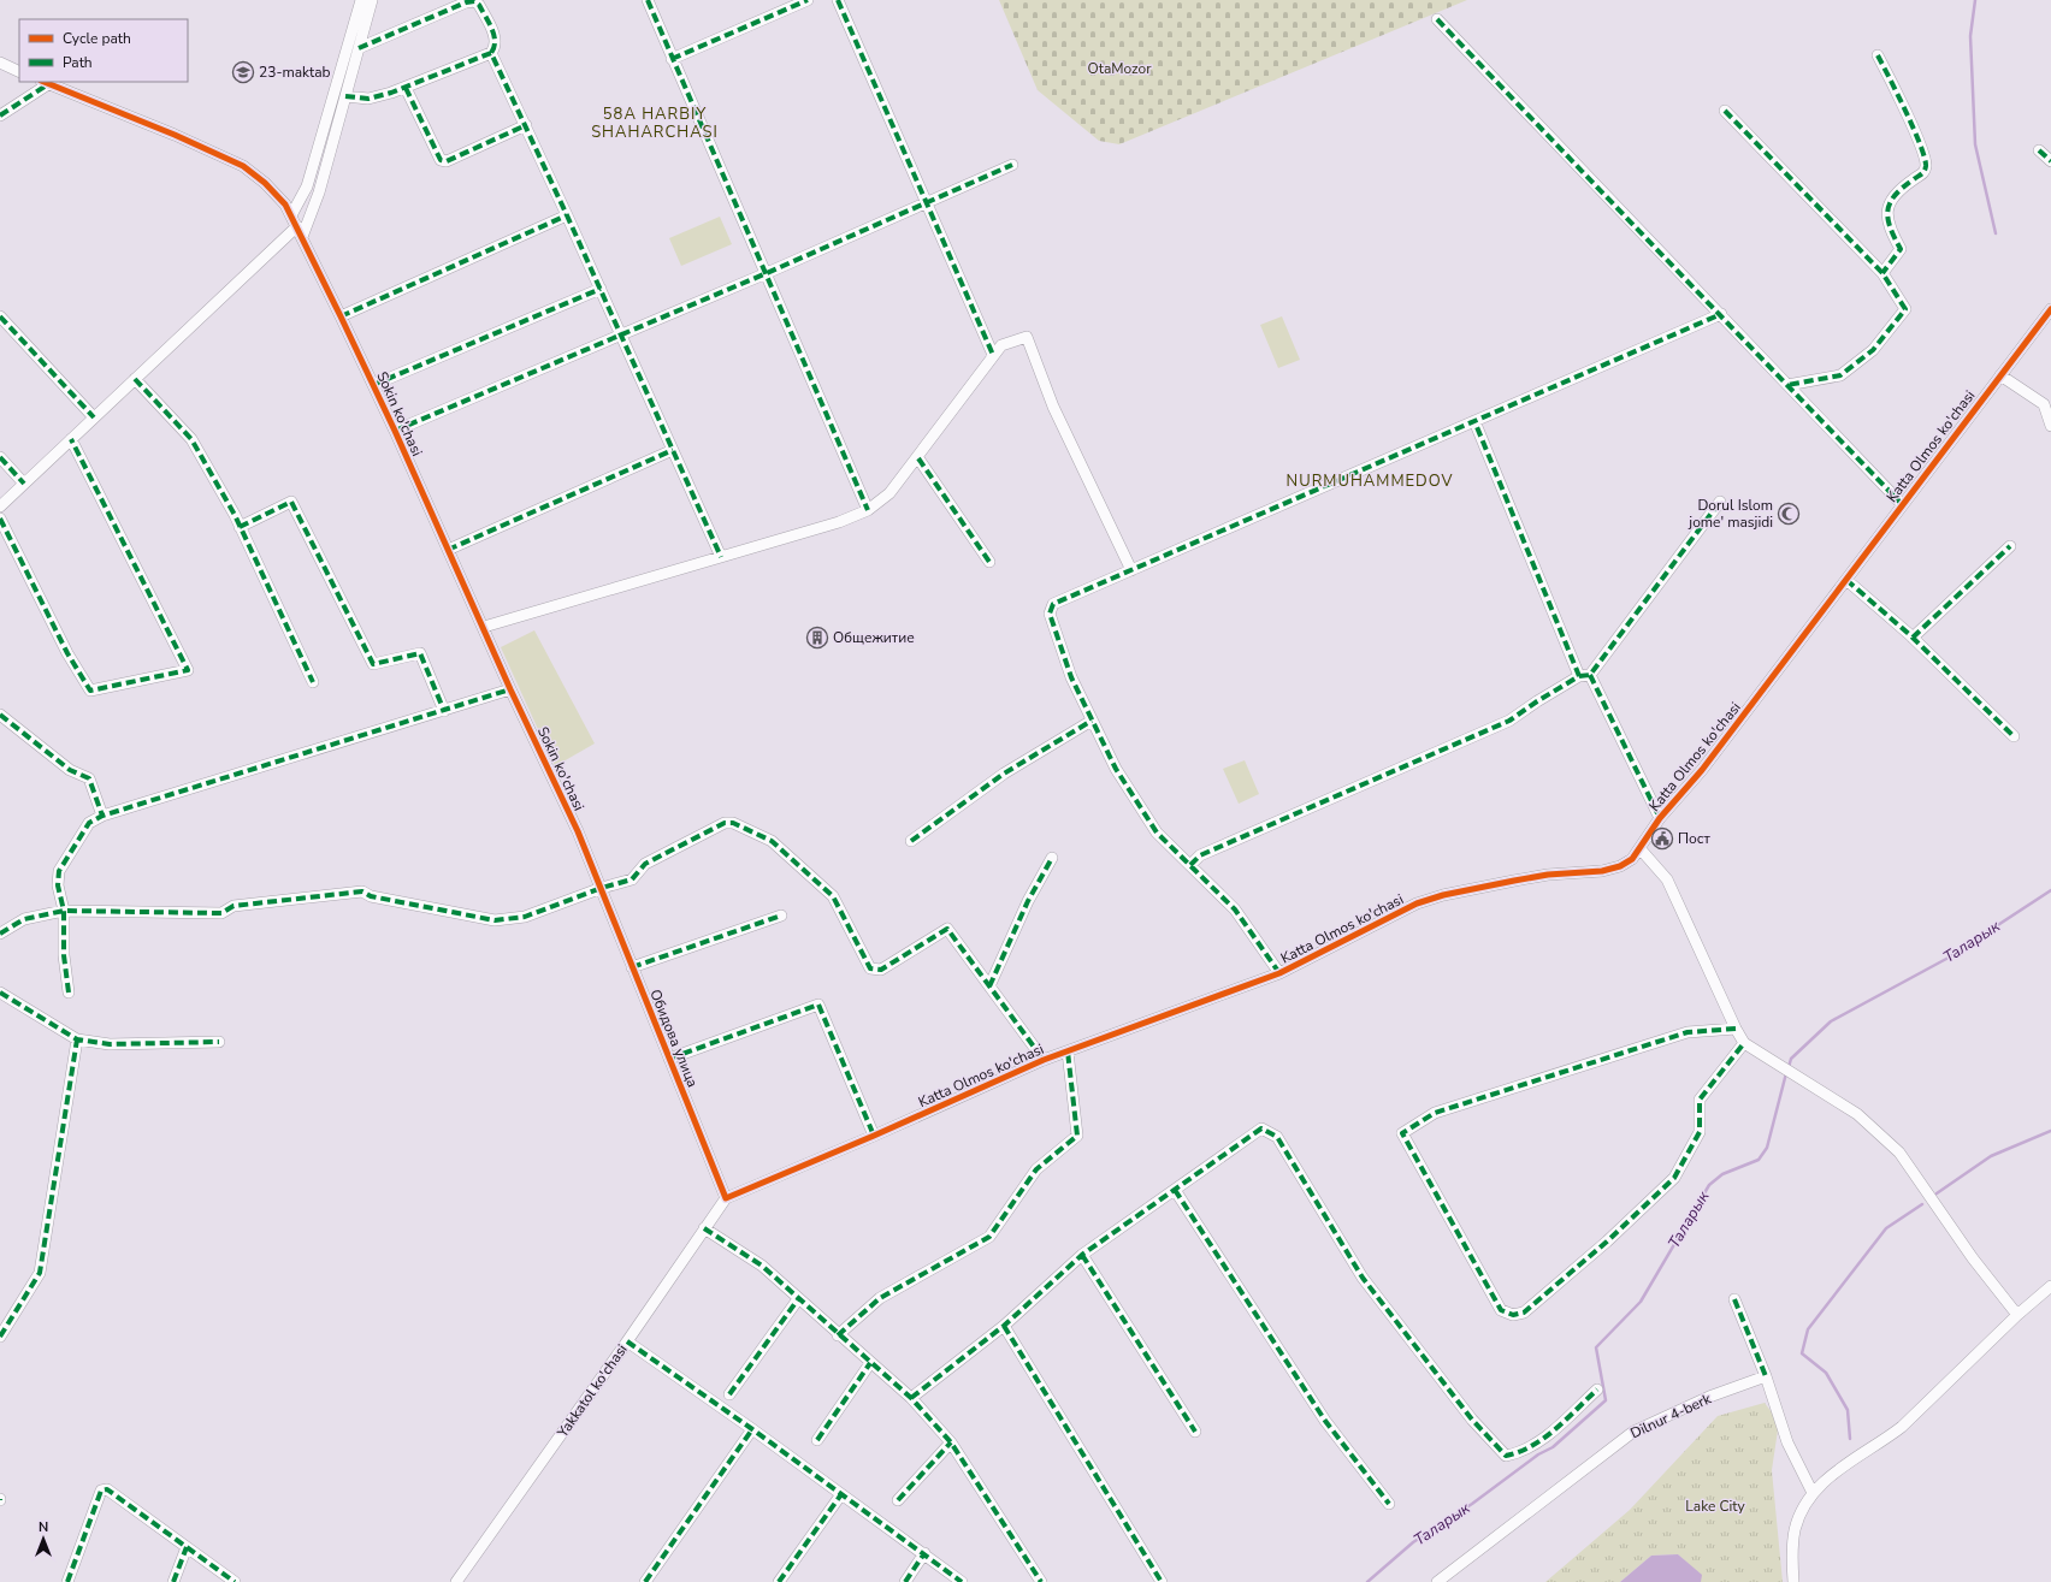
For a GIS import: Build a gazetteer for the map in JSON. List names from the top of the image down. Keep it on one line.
{"streets":{"street":["Sokin ko'chasi","Katta Olmos ko'chasi","Обидова улица","Yakkatol ko'chasi","Dilnur 4-berk"]},"crossings":[["Sokin ko'chasi","Обидова улица"],["Katta Olmos ko'chasi","Обидова улица"],["Katta Olmos ko'chasi","Yakkatol ko'chasi"],["Обидова улица","Yakkatol ko'chasi"]],"districts":["58A HARBIY SHAHARCHASI","NURMUHAMMEDOV"],"water":["Таларык"],"parks":["OtaMozor","Lake City"],"places":{"school or university":["23-maktab"],"mosque":["Dorul Islom jome' masjidi"],"building":["Общежитие"],"public building":["Пост"]},"legend":["Cycle path","Path"],"north":"top"}
